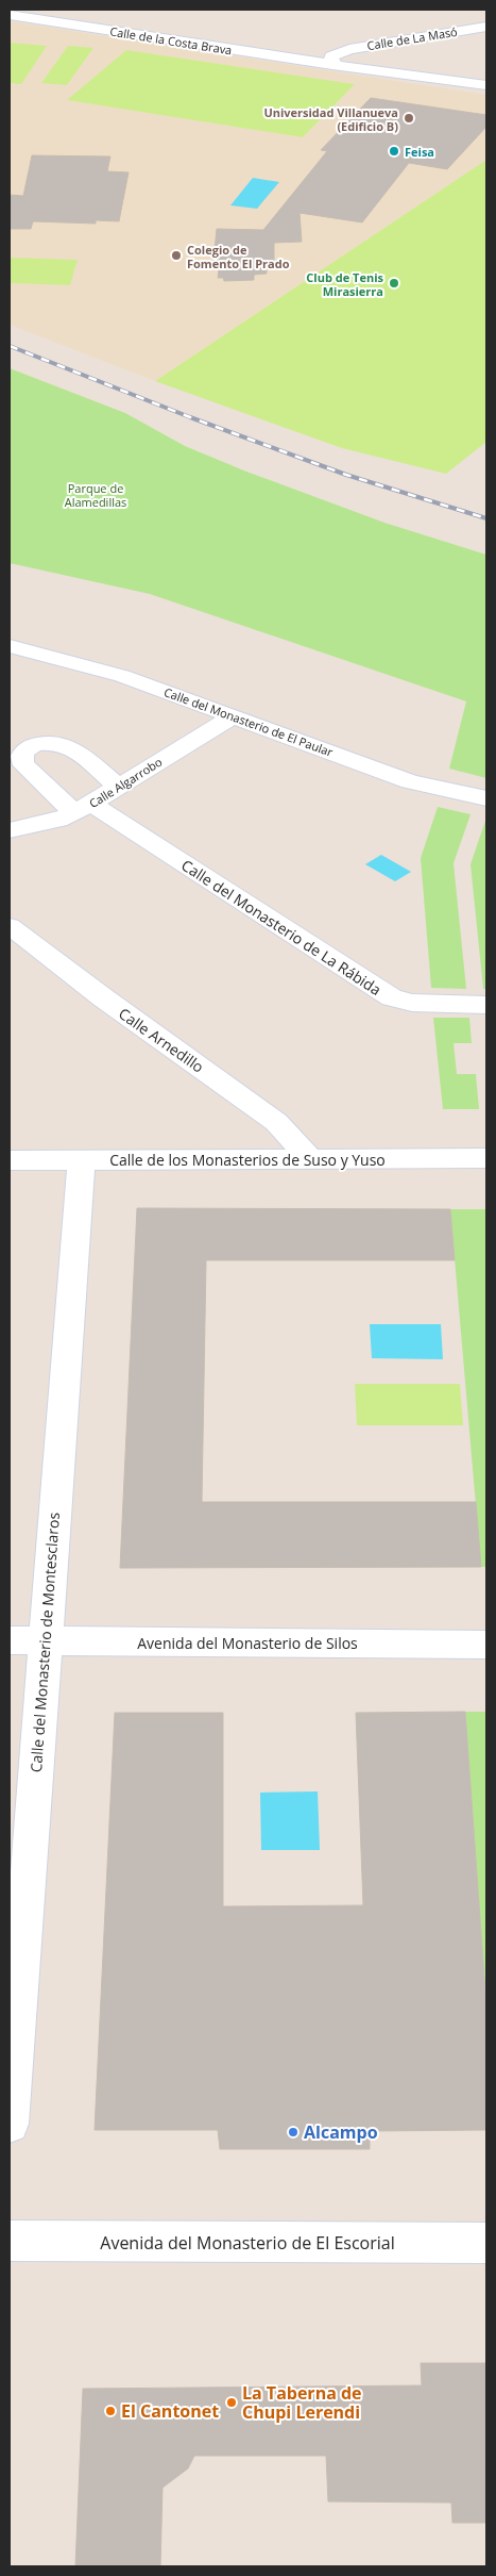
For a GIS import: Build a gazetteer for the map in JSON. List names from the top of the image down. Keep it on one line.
{"streets":{"street":["Calle de La Masó","Calle de la Costa Brava","Calle del Monasterio de El Paular","Calle Algarrobo","Calle del Monasterio de La Rábida","Calle Arnedillo","Calle de los Monasterios de Suso y Yuso","Calle del Monasterio de Montesclaros","Avenida del Monasterio de Silos","Avenida del Monasterio de El Escorial"]},"crossings":[["Calle de La Masó","Calle de la Costa Brava"],["Calle del Monasterio de El Paular","Calle Algarrobo"],["Calle Algarrobo","Calle del Monasterio de La Rábida"],["Calle Arnedillo","Calle de los Monasterios de Suso y Yuso"],["Calle de los Monasterios de Suso y Yuso","Calle del Monasterio de Montesclaros"],["Calle del Monasterio de Montesclaros","Avenida del Monasterio de Silos"]],"parks":["Parque de Alamedillas"],"places":["Universidad Villanueva (Edificio B)","Feisa","Colegio de Fomento El Prado","Club de Tenis Mirasierra","Alcampo","La Taberna de Chupi Lerendi","El Cantonet"]}
